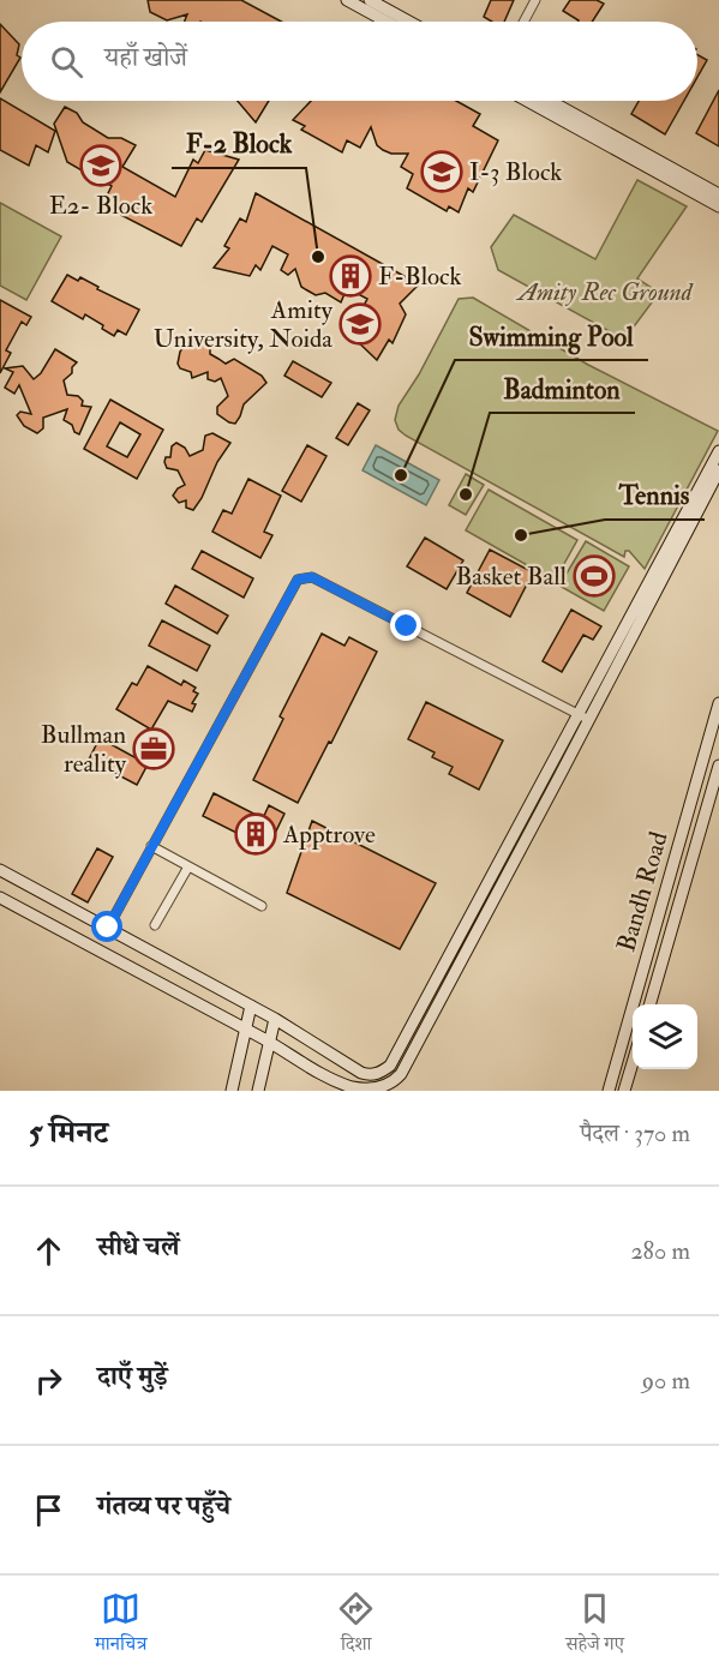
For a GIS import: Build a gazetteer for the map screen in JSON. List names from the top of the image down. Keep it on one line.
{"streets":{"street":["Bandh Road"]},"parks":["Amity Rec Ground"],"places":{"school or university":["E2- Block","I-3 Block","Amity University, Noida"],"other":["F-2 Block","Swimming Pool","Badminton","Tennis"],"building":["F-Block","Apptrove"],"sports":["Basket Ball"],"office":["Bullman reality"]},"page":{"search":"यहाँ खोजें","heading":["5 मिनट","पैदल · 370 m"],"list":[["सीधे चलें","280 m"],["दाएँ मुड़ें","90 m"],"गंतव्य पर पहुँचे"],"nav":["मानचित्र","दिशा","सहेजे गए"]}}
